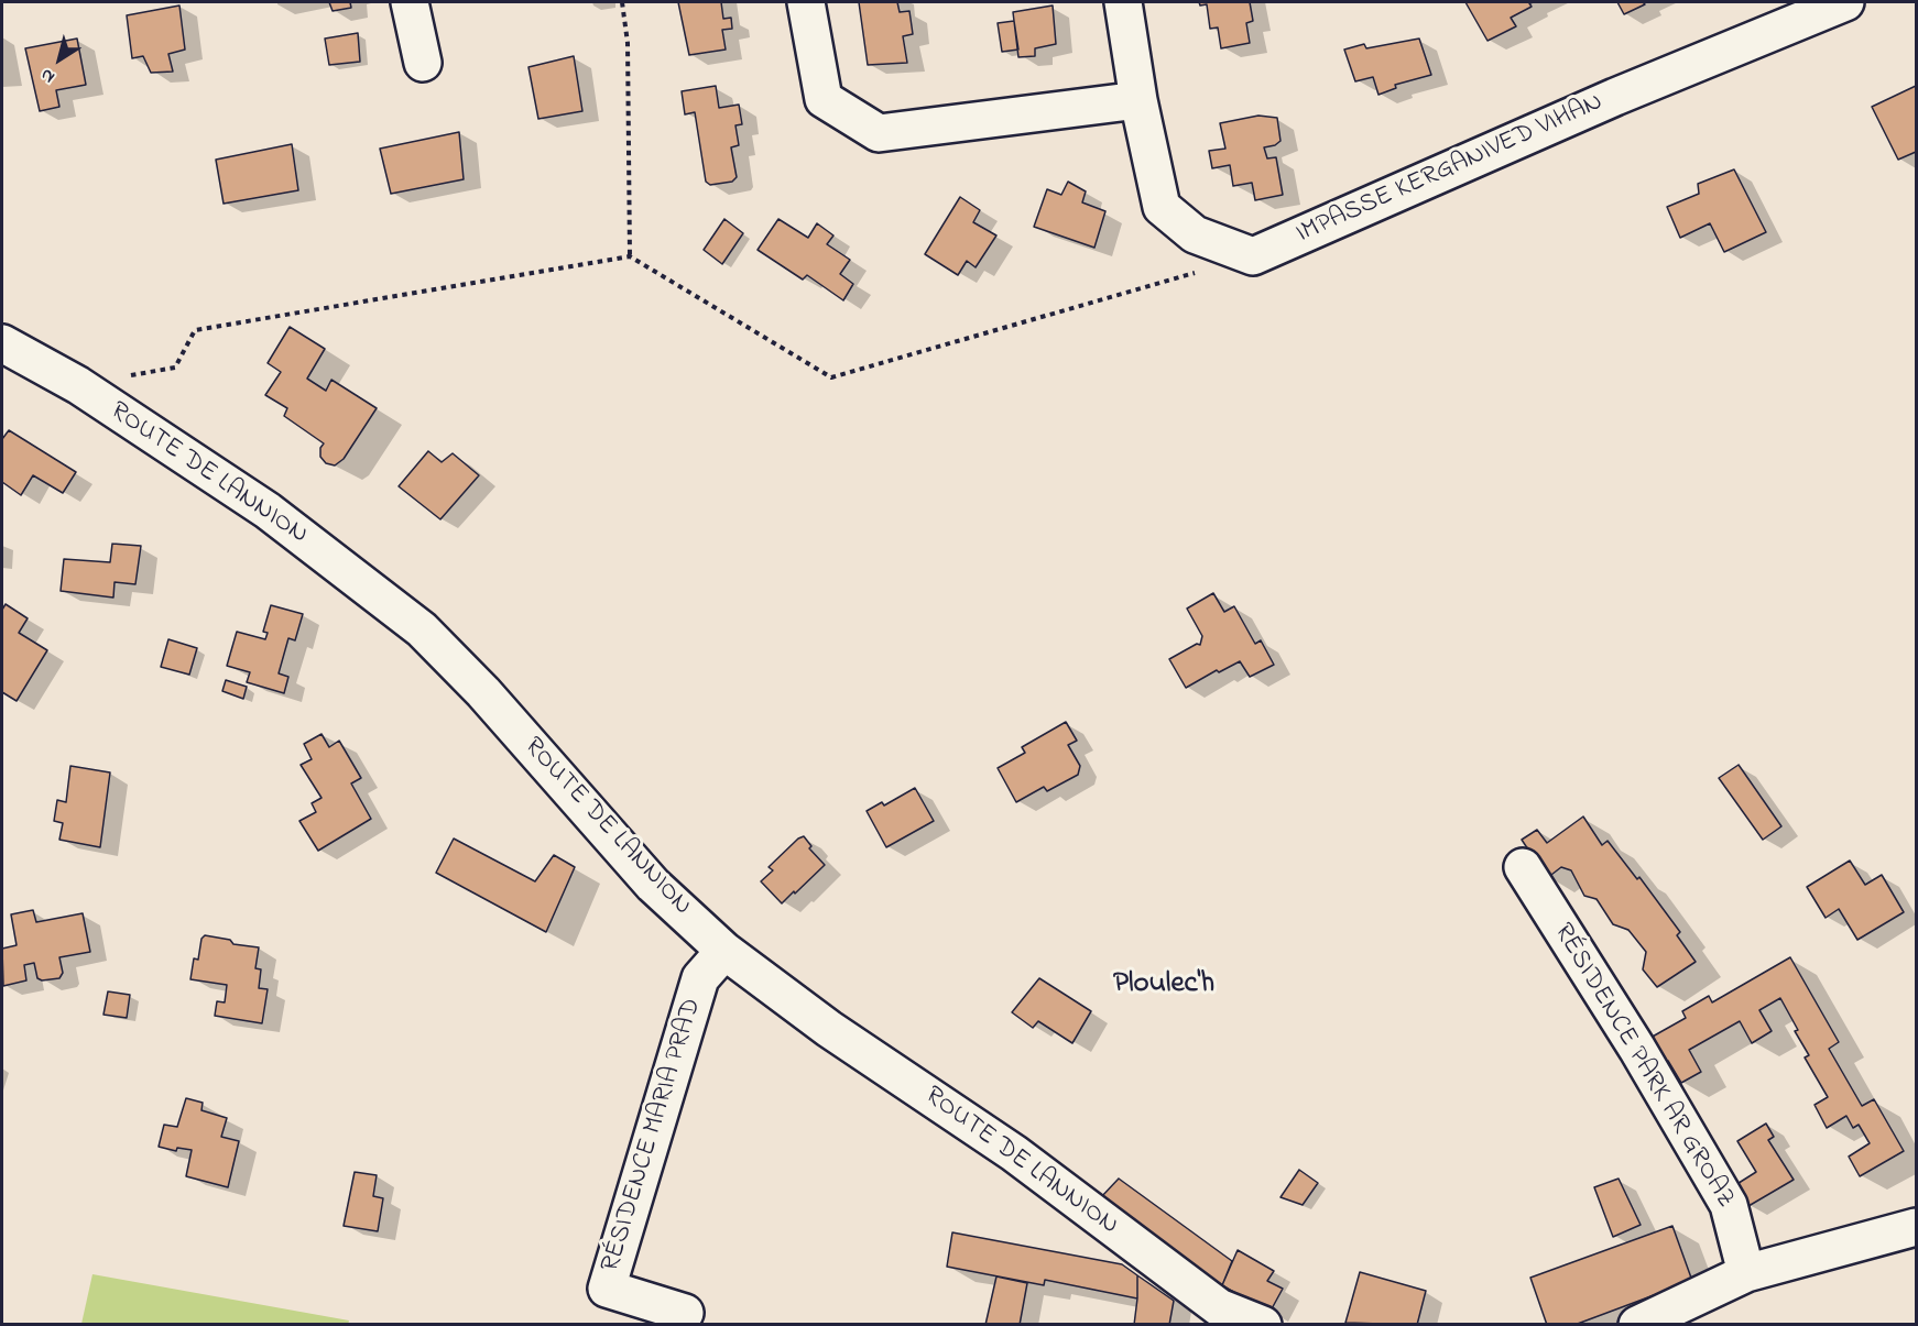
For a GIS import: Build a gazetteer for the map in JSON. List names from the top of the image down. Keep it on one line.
{"streets":{"street":["IMPASSE KERGANIVED VIHAN","ROUTE DE LANNION","RÉSIDENCE PARK AR GROAZ","RÉSIDENCE MARIA PRAD"]},"crossings":[["ROUTE DE LANNION","RÉSIDENCE MARIA PRAD"]],"districts":["Ploulec'h"],"north":"bottom left"}
